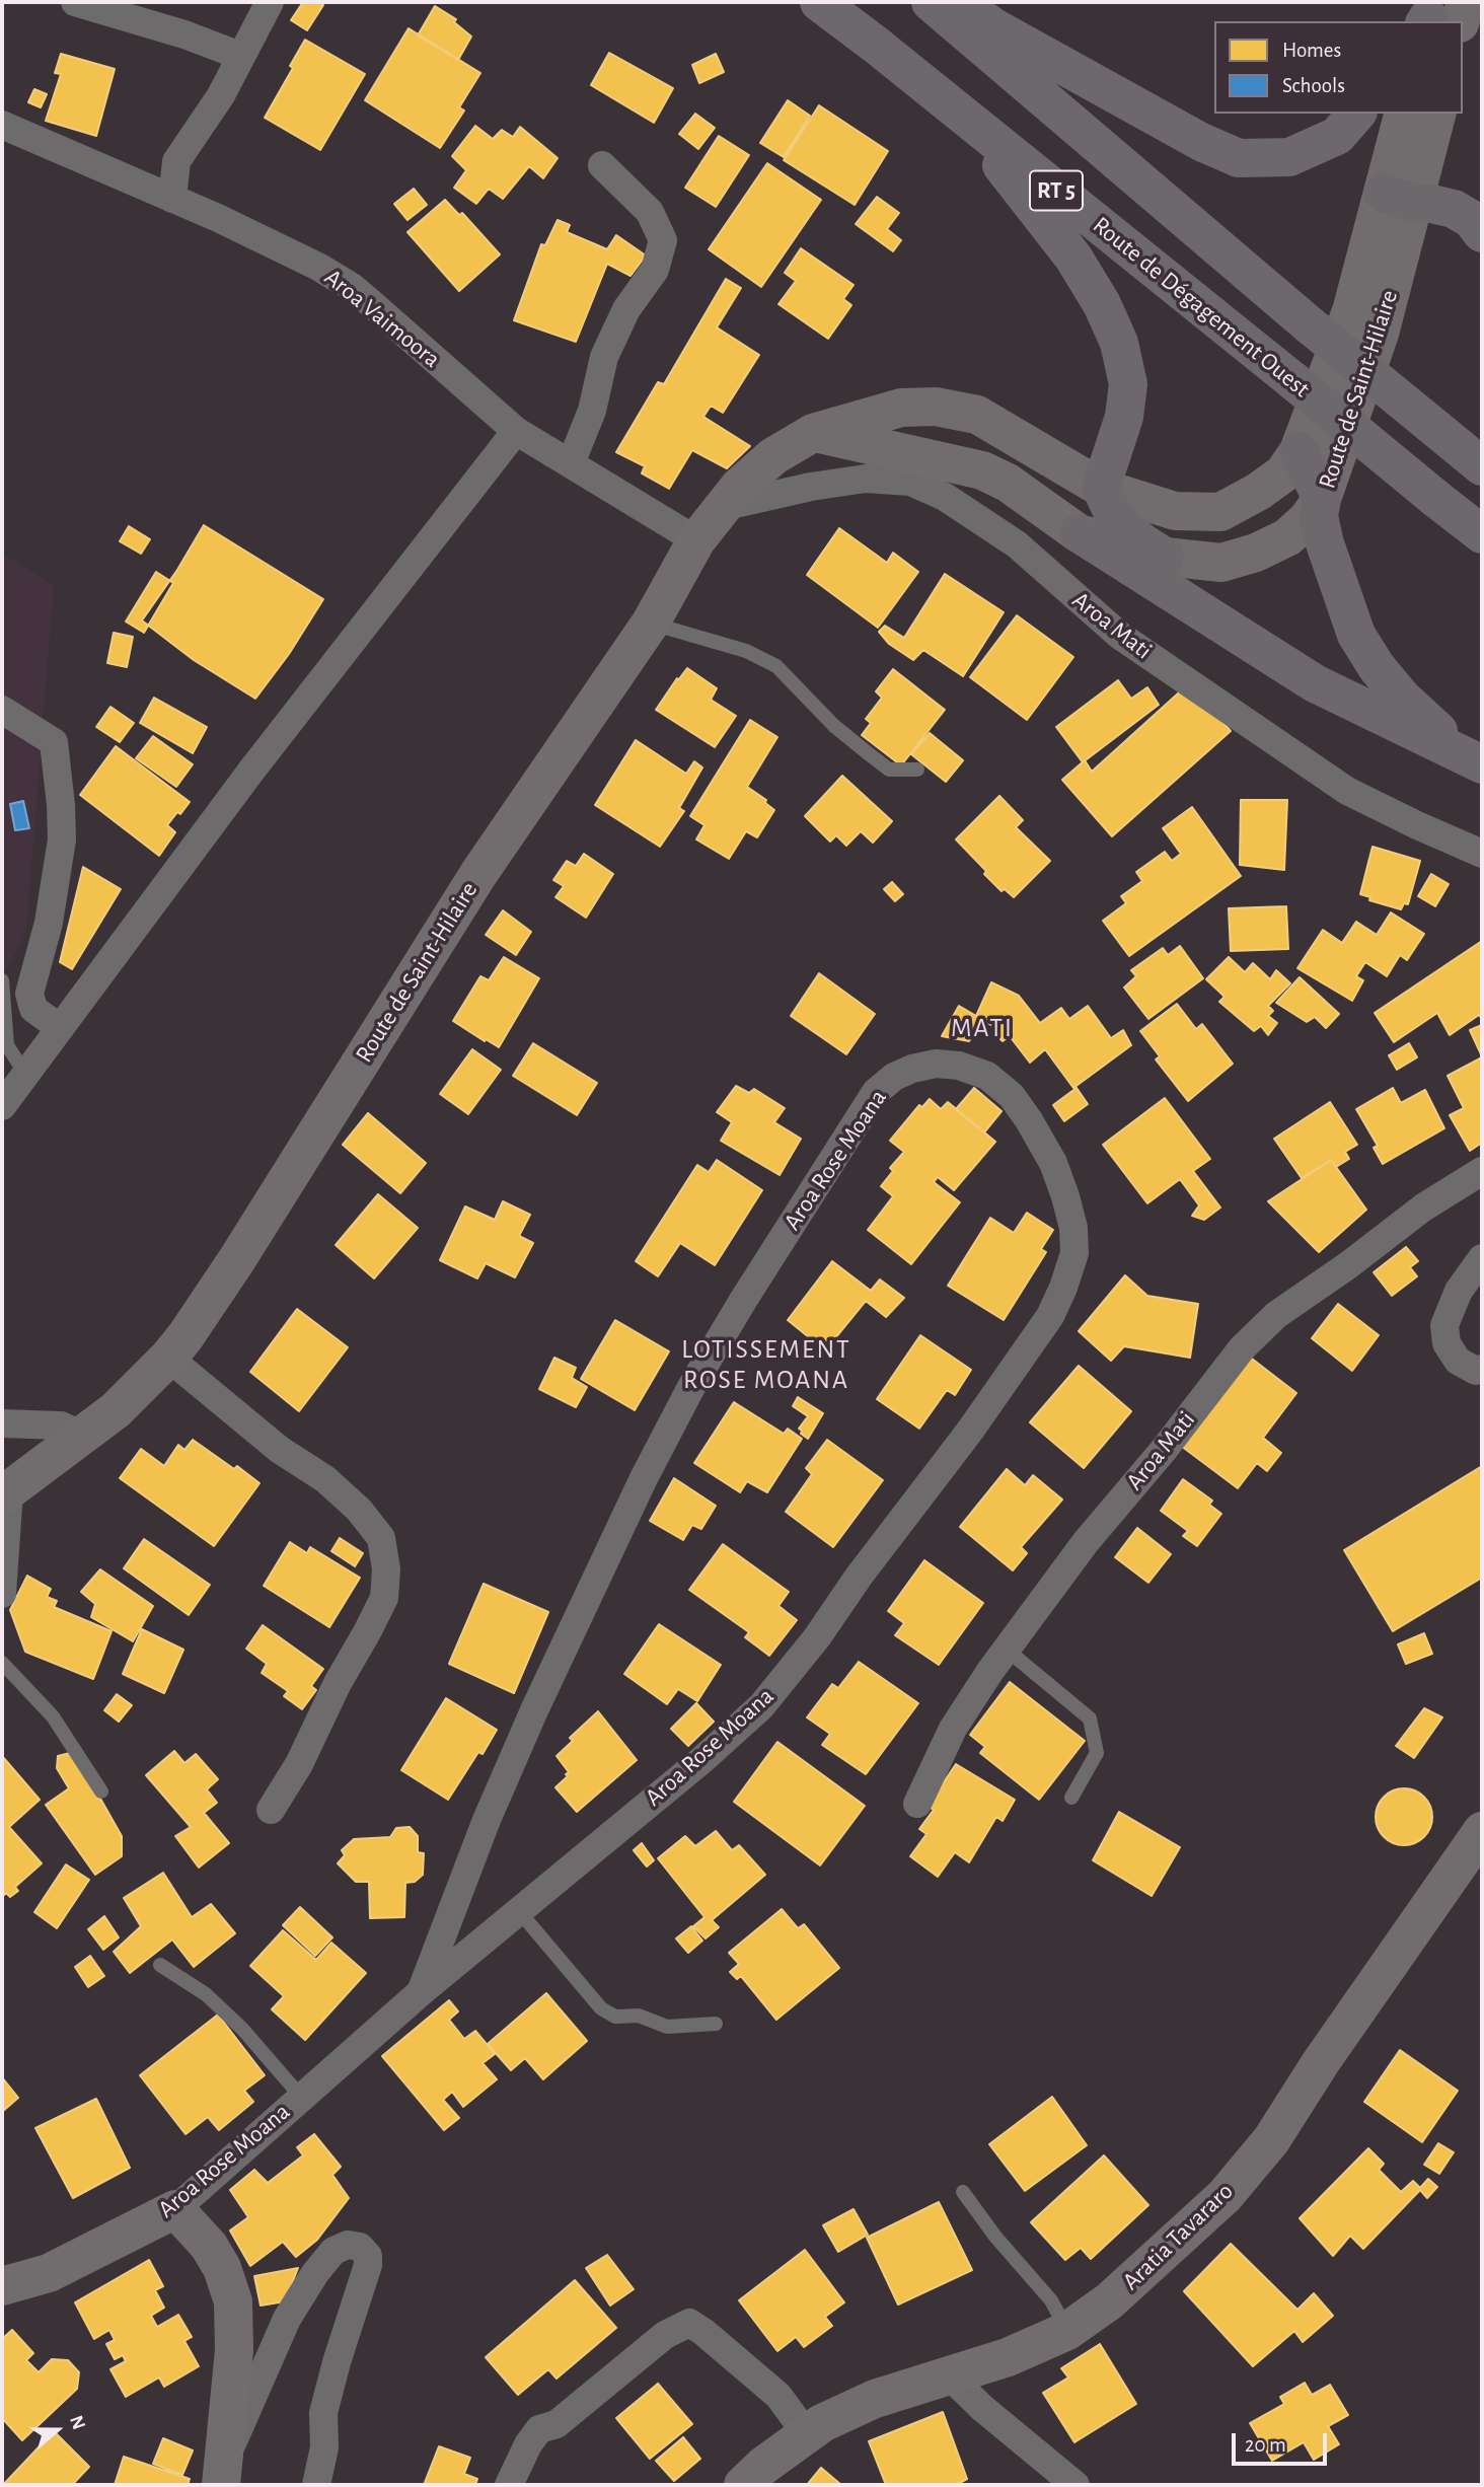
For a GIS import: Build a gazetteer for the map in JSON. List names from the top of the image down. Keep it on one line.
{"streets":{"highway":["RT 5","Route de Dégagement Ouest"],"main road":["Route de Saint-Hilaire","Aroa Rose Moana","Aratia Tavararo"],"street":["Aroa Vaimoora","Aroa Mati"]},"crossings":[["Aroa Vaimoora","Route de Saint-Hilaire"],["Route de Saint-Hilaire","Aroa Mati"]],"districts":["MATI","LOTISSEMENT ROSE MOANA"],"legend":["Homes","Schools"],"scale_bar":"20 m","north":"right"}
